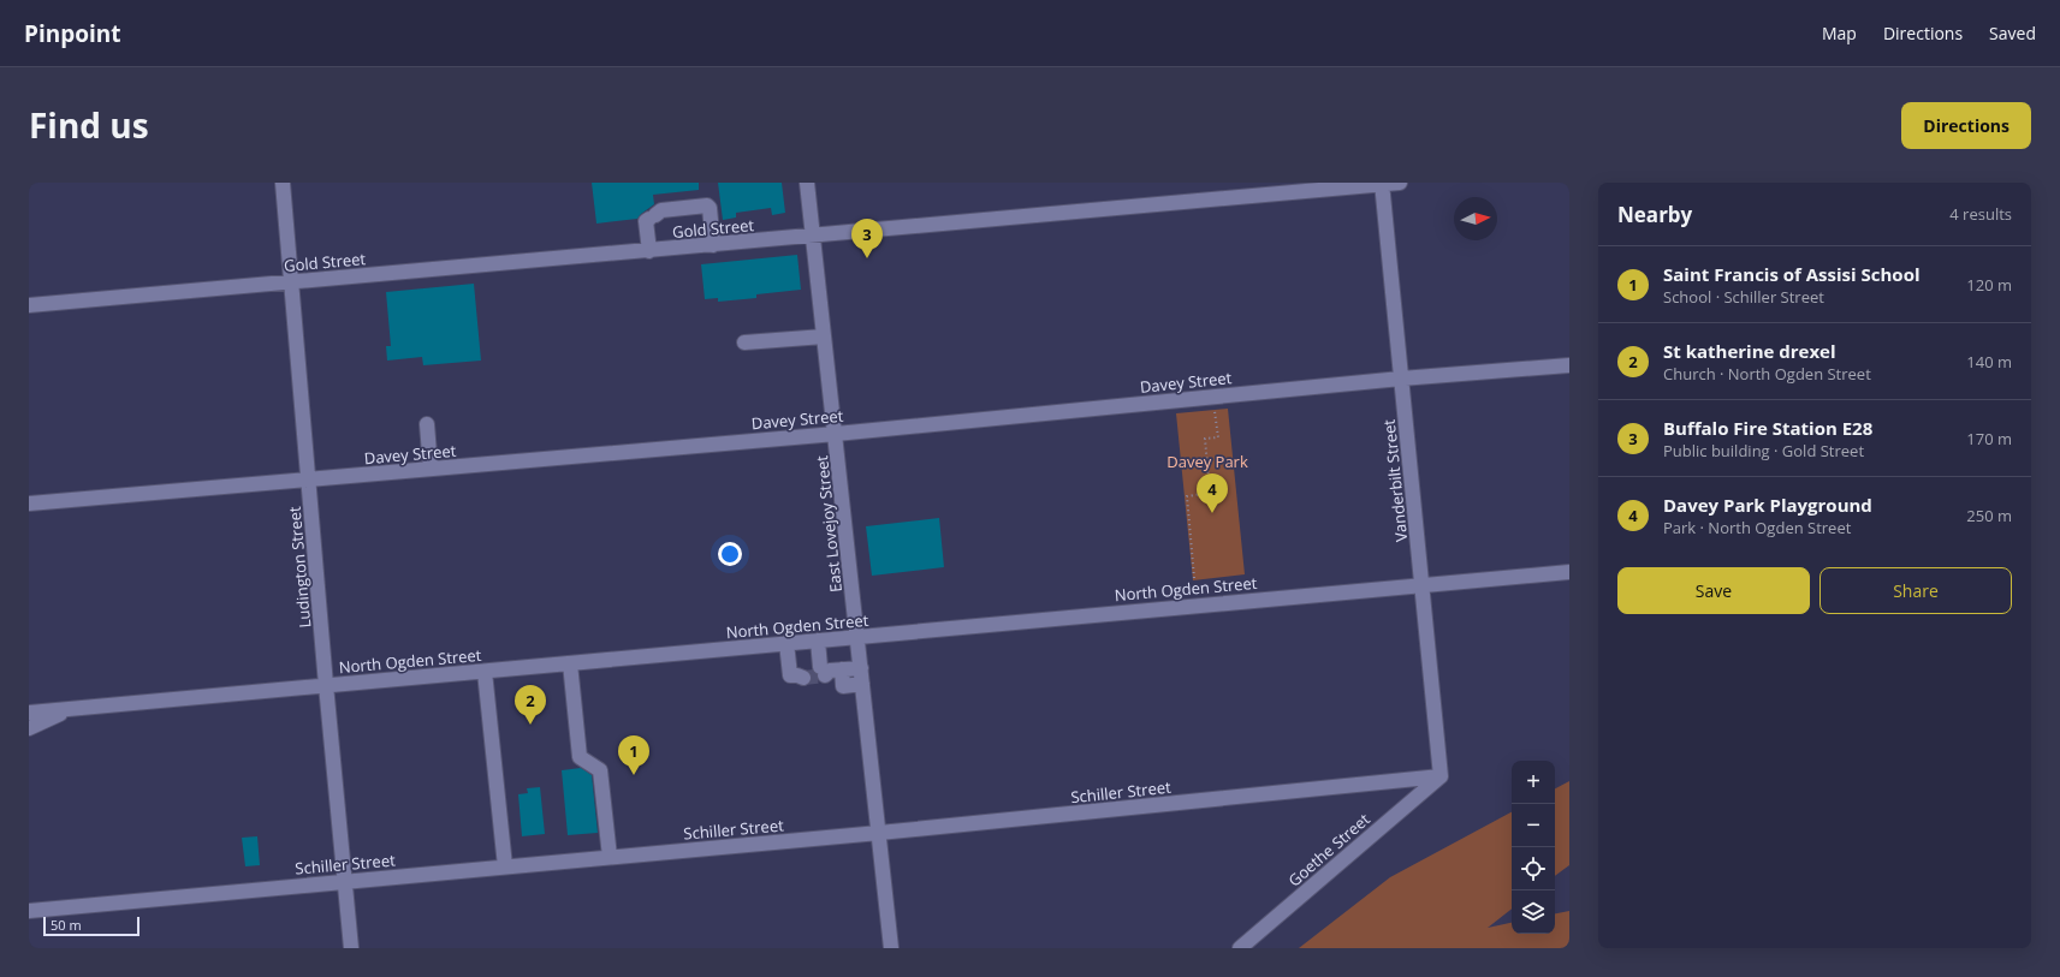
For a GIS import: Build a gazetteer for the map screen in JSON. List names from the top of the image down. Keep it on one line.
{"streets":{"street":["Gold Street","Davey Street","Vanderbilt Street","East Lovejoy Street","Ludington Street","North Ogden Street","Schiller Street","Goethe Street"]},"crossings":[["Gold Street","Vanderbilt Street"],["Gold Street","East Lovejoy Street"],["Gold Street","Ludington Street"],["Davey Street","Vanderbilt Street"],["Davey Street","East Lovejoy Street"],["Davey Street","Ludington Street"],["Vanderbilt Street","North Ogden Street"],["Vanderbilt Street","Schiller Street"],["Vanderbilt Street","Goethe Street"],["East Lovejoy Street","North Ogden Street"],["East Lovejoy Street","Schiller Street"],["Ludington Street","North Ogden Street"],["Ludington Street","Schiller Street"],["Schiller Street","Goethe Street"]],"parks":["Davey Park"],"scale_bar":"50 m","north":"right","page":{"header":"Pinpoint","nav":["Map","Directions","Saved"],"title":"Find us","buttons":["Directions",["Save","Share"]],"heading":["Nearby","4 results"],"pins":["3","4","2","1"],"list":[{"mark":"1","name":"Saint Francis of Assisi School","note":"School · Schiller Street","value":"120 m"},{"mark":"2","name":"St katherine drexel","note":"Church · North Ogden Street","value":"140 m"},{"mark":"3","name":"Buffalo Fire Station E28","note":"Public building · Gold Street","value":"170 m"},{"mark":"4","name":"Davey Park Playground","note":"Park · North Ogden Street","value":"250 m"}],"map_buttons":["+","−"],"scale":"50 m"}}
